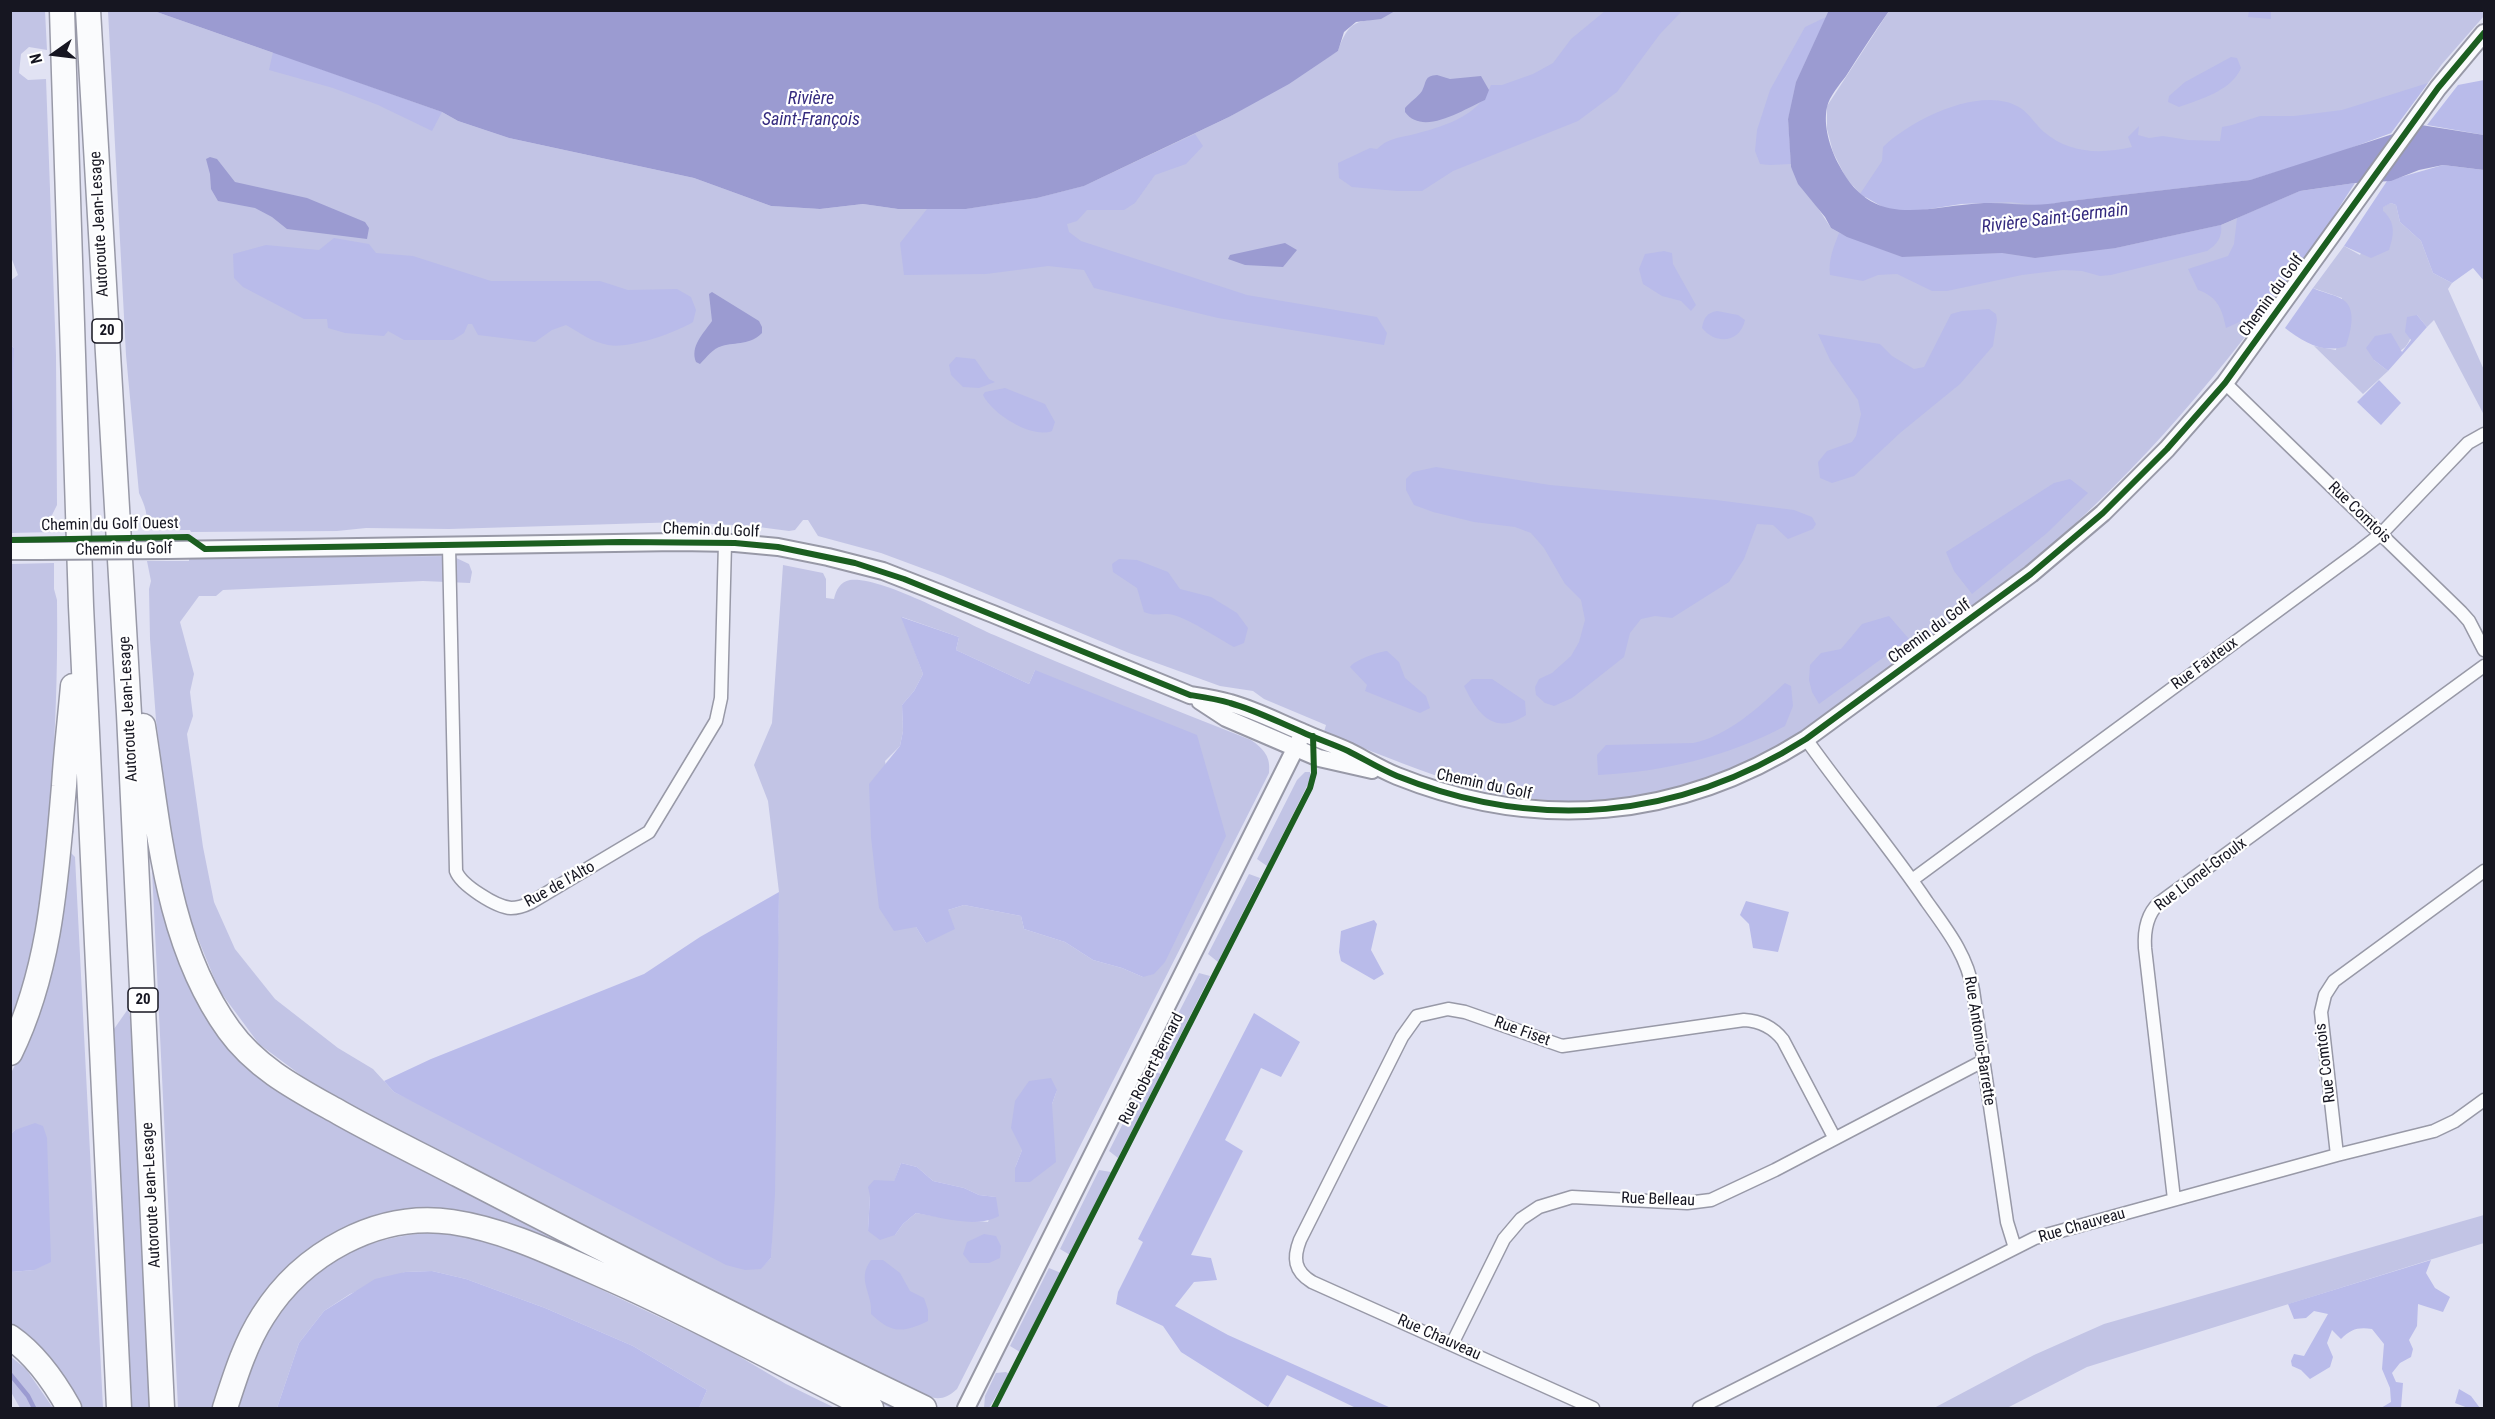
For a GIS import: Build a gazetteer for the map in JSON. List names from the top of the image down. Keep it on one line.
{"streets":{"highway":["Autoroute Jean-Lesage","20"],"street":["Chemin du Golf","Rue Comtois","Chemin du Golf Ouest","Rue Fauteux","Rue Lionel-Groulx","Rue de l'Alto","Rue Fiset","Rue Antonio-Barrette","Rue Robert-Bernard","Rue Belleau","Rue Chauveau"]},"crossings":[["Chemin du Golf","Rue Comtois"],["Chemin du Golf","Chemin du Golf Ouest"],["Chemin du Golf","Rue de l'Alto"],["Chemin du Golf","Rue Antonio-Barrette"],["Chemin du Golf","Rue Robert-Bernard"],["Rue Comtois","Rue Fauteux"],["Rue Comtois","Rue Chauveau"],["Rue Fauteux","Rue Antonio-Barrette"],["Rue Lionel-Groulx","Rue Chauveau"],["Rue Fiset","Rue Belleau"],["Rue Fiset","Rue Chauveau"],["Rue Antonio-Barrette","Rue Belleau"],["Rue Antonio-Barrette","Rue Chauveau"],["Rue Belleau","Rue Chauveau"]],"water":["Rivière Saint-François","Rivière Saint-Germain"],"north":"left"}
